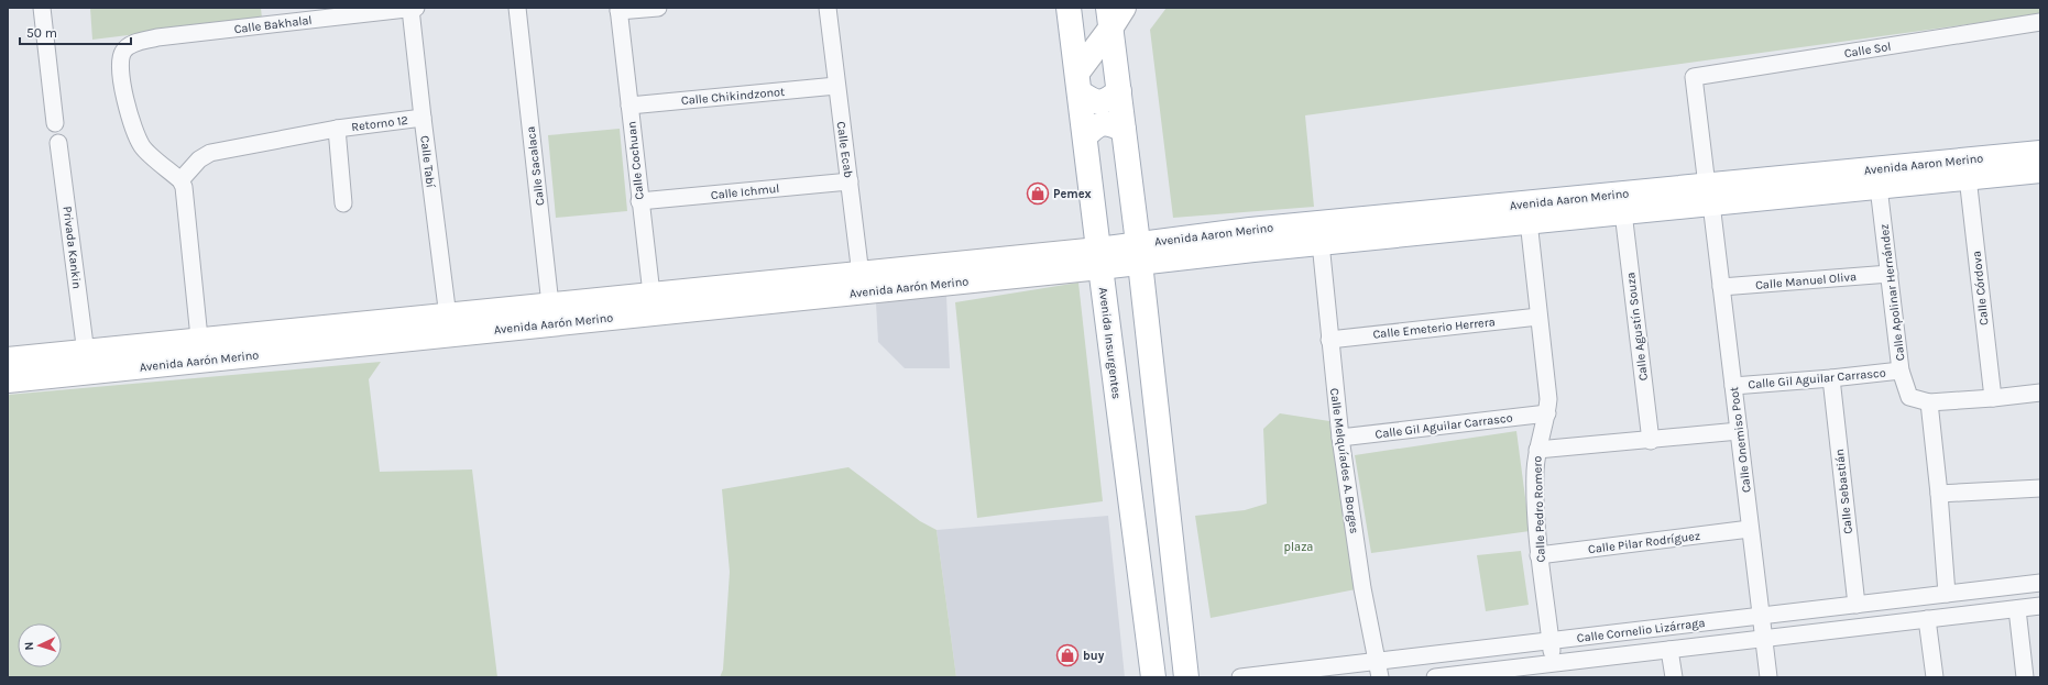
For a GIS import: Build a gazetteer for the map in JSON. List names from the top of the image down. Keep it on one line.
{"streets":{"main road":["Avenida Aaron Merino","Avenida Aarón Merino","Avenida Insurgentes"],"street":["Calle Bakhalal","Calle Sol","Calle Chikindzonot","Retorno 12","Calle Ecab","Calle Cochuan","Calle Tabí","Calle Sacalaca","Calle Ichmul","Privada Kankin","Calle Manuel Oliva","Calle Córdova","Calle Apolinar Hernández","Calle Agustín Souza","Calle Emeterio Herrera","Calle Gil Aguilar Carrasco","Calle Onemiso Poot","Calle Melquíades A. Borges","Calle Sebastián","Calle Pedro Romero","Calle Pilar Rodríguez","Calle Cornelio Lizárraga"]},"crossings":[["Calle Bakhalal","Retorno 12"],["Calle Bakhalal","Calle Tabí"],["Calle Sol","Calle Onemiso Poot"],["Calle Chikindzonot","Calle Ecab"],["Calle Chikindzonot","Calle Cochuan"],["Retorno 12","Calle Tabí"],["Calle Ecab","Calle Ichmul"],["Calle Ecab","Avenida Aarón Merino"],["Calle Cochuan","Calle Ichmul"],["Calle Cochuan","Avenida Aarón Merino"],["Calle Tabí","Avenida Aarón Merino"],["Avenida Aaron Merino","Avenida Aarón Merino"],["Avenida Aaron Merino","Calle Córdova"],["Avenida Aaron Merino","Calle Apolinar Hernández"],["Avenida Aaron Merino","Calle Agustín Souza"],["Avenida Aaron Merino","Avenida Insurgentes"],["Avenida Aaron Merino","Calle Onemiso Poot"],["Avenida Aaron Merino","Calle Melquíades A. Borges"],["Avenida Aaron Merino","Calle Pedro Romero"],["Calle Sacalaca","Avenida Aarón Merino"],["Privada Kankin","Avenida Aarón Merino"],["Calle Manuel Oliva","Calle Apolinar Hernández"],["Calle Manuel Oliva","Calle Onemiso Poot"],["Avenida Aarón Merino","Avenida Insurgentes"],["Calle Apolinar Hernández","Calle Gil Aguilar Carrasco"],["Calle Emeterio Herrera","Calle Melquíades A. Borges"],["Calle Emeterio Herrera","Calle Pedro Romero"],["Calle Gil Aguilar Carrasco","Calle Onemiso Poot"],["Calle Gil Aguilar Carrasco","Calle Melquíades A. Borges"],["Calle Gil Aguilar Carrasco","Calle Sebastián"],["Calle Gil Aguilar Carrasco","Calle Pedro Romero"],["Calle Onemiso Poot","Calle Pilar Rodríguez"],["Calle Onemiso Poot","Calle Cornelio Lizárraga"],["Calle Melquíades A. Borges","Calle Cornelio Lizárraga"],["Calle Sebastián","Calle Cornelio Lizárraga"],["Calle Pedro Romero","Calle Pilar Rodríguez"],["Calle Pedro Romero","Calle Cornelio Lizárraga"]],"parks":["plaza"],"places":{"shop":["Pemex","buy"]},"scale_bar":"50 m","north":"left"}
